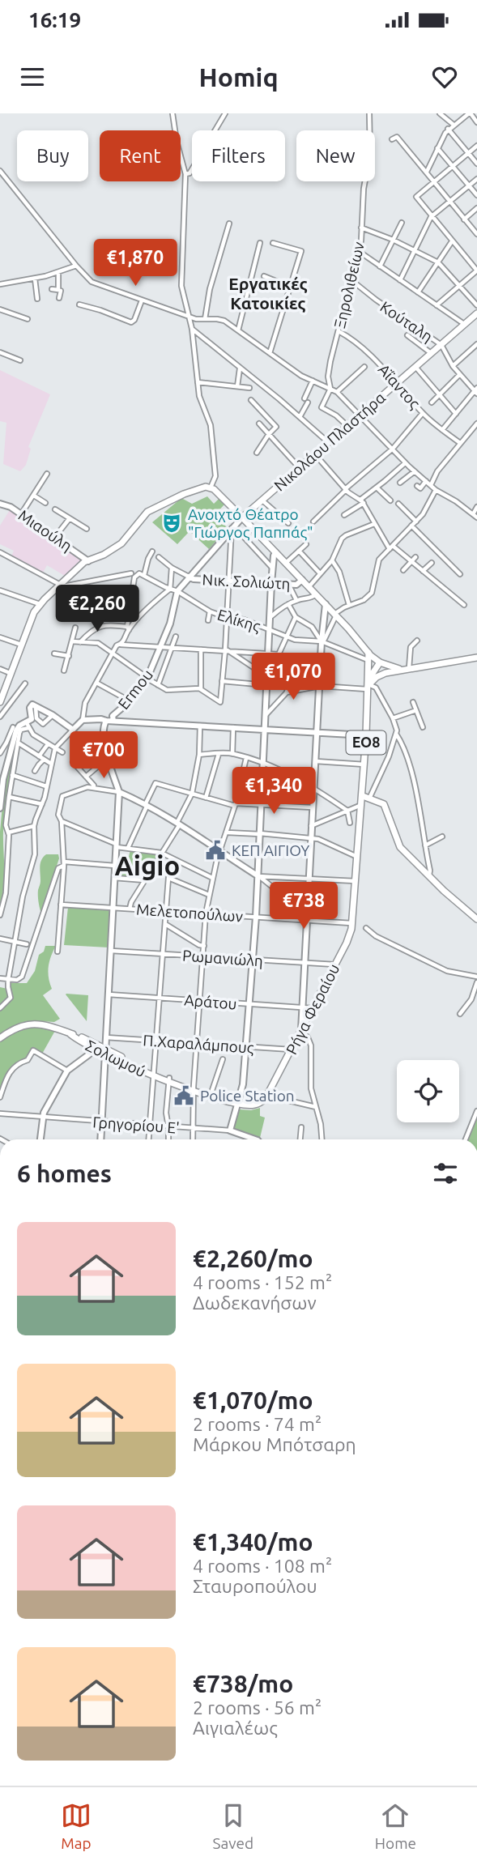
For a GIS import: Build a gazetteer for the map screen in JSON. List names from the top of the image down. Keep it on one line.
{"streets":{"main road":["Νικολάου Πλαστήρα","ΕΟ8","Ρήγα Φεραίου","Σολωμού"],"street":["Ξηρολιθείων","Κούταλη","Αΐαντος","Μιαούλη","Νικ. Σολιώτη","Ελίκης","Ermou","Μελετοπούλων","Ρωμανιώλη","Αράτου","Π.Χαραλάμπους","Γρηγορίου Ε'"]},"crossings":[["Ξηρολιθείων","Κούταλη"],["Ξηρολιθείων","Αΐαντος"],["Ξηρολιθείων","Νικολάου Πλαστήρα"],["Κούταλη","Νικολάου Πλαστήρα"],["Αΐαντος","Νικολάου Πλαστήρα"],["Νικολάου Πλαστήρα","Νικ. Σολιώτη"],["Νικολάου Πλαστήρα","Ελίκης"],["Νικολάου Πλαστήρα","Ermou"],["Ελίκης","Ermou"],["Ελίκης","Ρήγα Φεραίου"],["Μελετοπούλων","Ρήγα Φεραίου"],["Ρωμανιώλη","Ρήγα Φεραίου"],["Αράτου","Ρήγα Φεραίου"],["Ρήγα Φεραίου","Π.Χαραλάμπους"],["Ρήγα Φεραίου","Σολωμού"],["Π.Χαραλάμπους","Σολωμού"]],"districts":["Εργατικές Κατοικίες","Aigio"],"places":{"theatre":["Ανοιχτό Θέατρο \"Γιώργος Παππάς\""],"public building":["ΚΕΠ ΑΙΓΙΟΥ","Police Station"]},"page":{"status":"16:19","header":"Homiq","chip":["Buy","Rent","Filters","New"],"price":["€1,870","€2,260","€1,070","€700","€1,340","€738"],"heading":"6 homes","list":[{"name":"€2,260/mo","note":"4 rooms · 152 m² · Δωδεκανήσων"},{"name":"€1,070/mo","note":"2 rooms · 74 m² · Μάρκου Μπότσαρη"},{"name":"€1,340/mo","note":"4 rooms · 108 m² · Σταυροπούλου"},{"name":"€738/mo","note":"2 rooms · 56 m² · Αιγιαλέως"}],"tabs":["Map","Saved","Home"]}}
